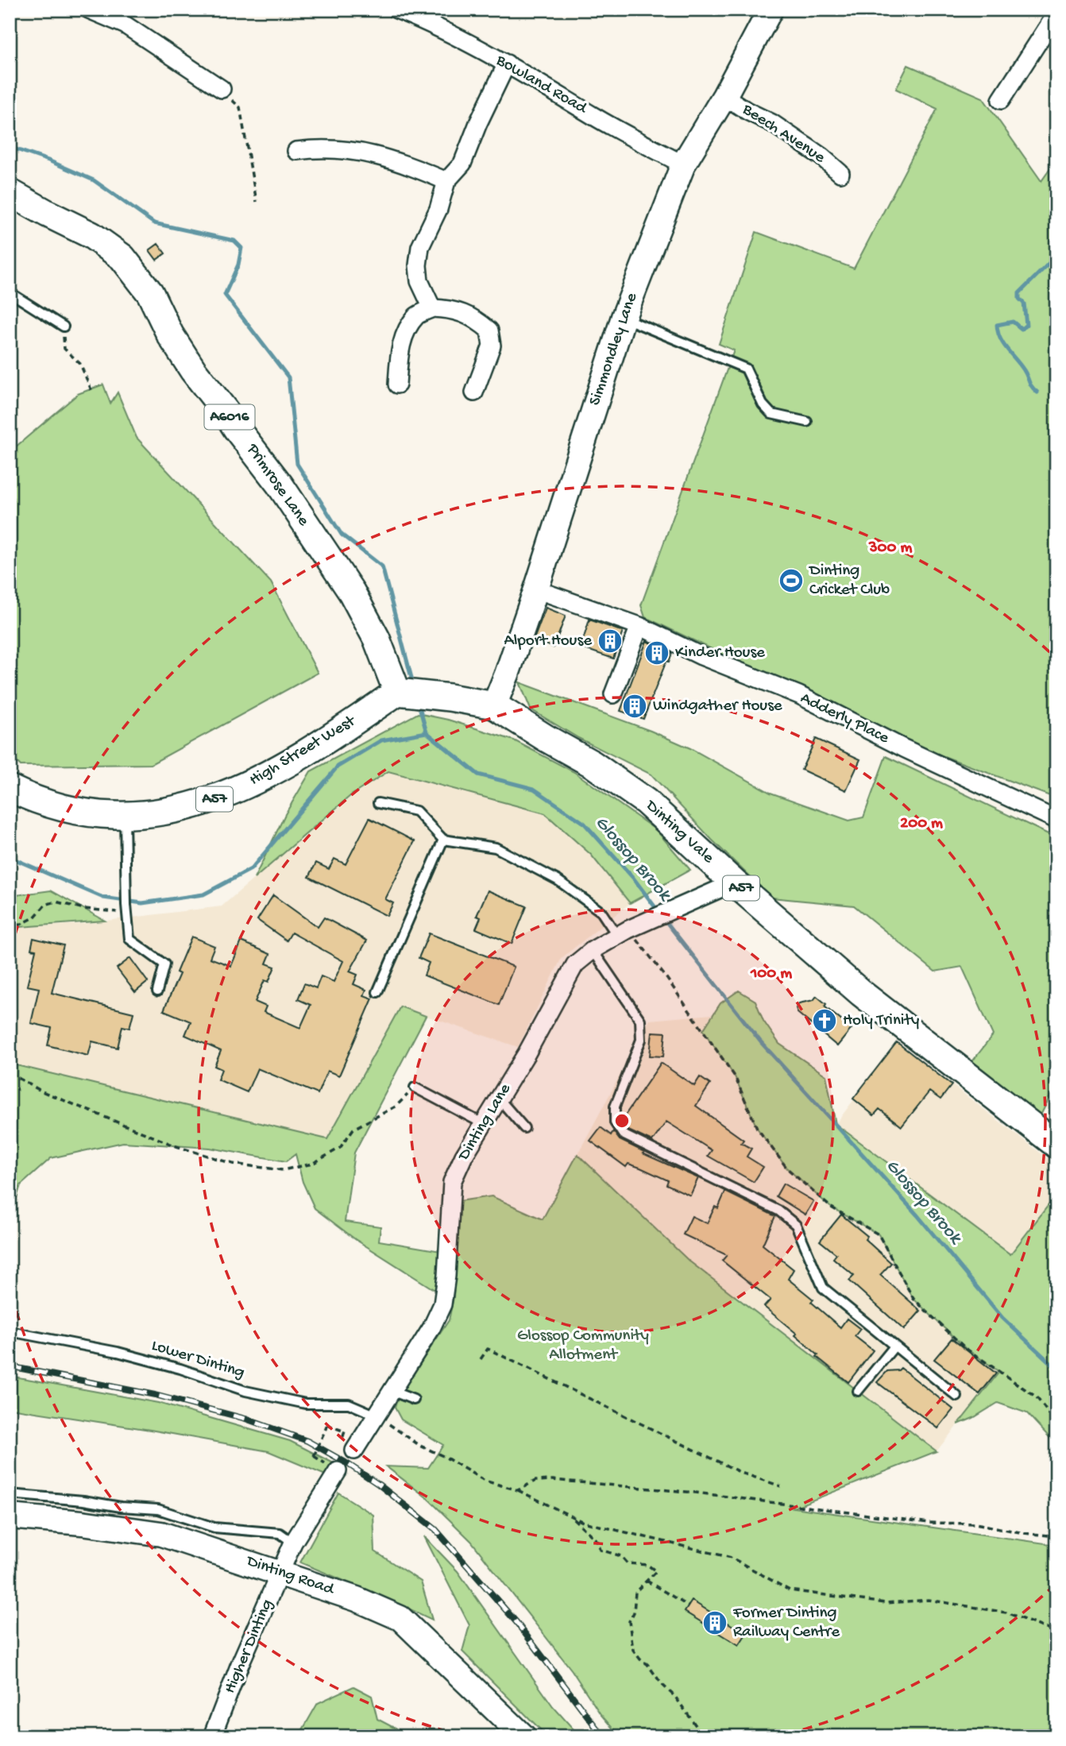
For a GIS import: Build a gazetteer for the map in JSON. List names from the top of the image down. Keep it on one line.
{"streets":{"main road":["A6016","Primrose Lane","High Street West","A57","Dinting Vale"],"street":["Bowland Road","Beech Avenue","Simmondley Lane","Adderly Place","Dinting Lane","Dinting Road","Higher Dinting"],"lane":["Lower Dinting"]},"crossings":[["Bowland Road","Simmondley Lane"],["Beech Avenue","Simmondley Lane"],["Simmondley Lane","Adderly Place"],["Simmondley Lane","Dinting Vale"],["Primrose Lane","High Street West"],["Primrose Lane","Dinting Vale"],["High Street West","Dinting Vale"],["Dinting Vale","Dinting Lane"],["Dinting Lane","Lower Dinting"],["Dinting Road","Higher Dinting"]],"water":["Glossop Brook"],"parks":["Glossop Community Allotment"],"places":{"sports":["Dinting Cricket Club"],"building":["Alport House","Kinder House","Windgather House","Former Dinting Railway Centre"],"church":["Holy Trinity"]},"rings":["300 m","200 m","100 m"]}
